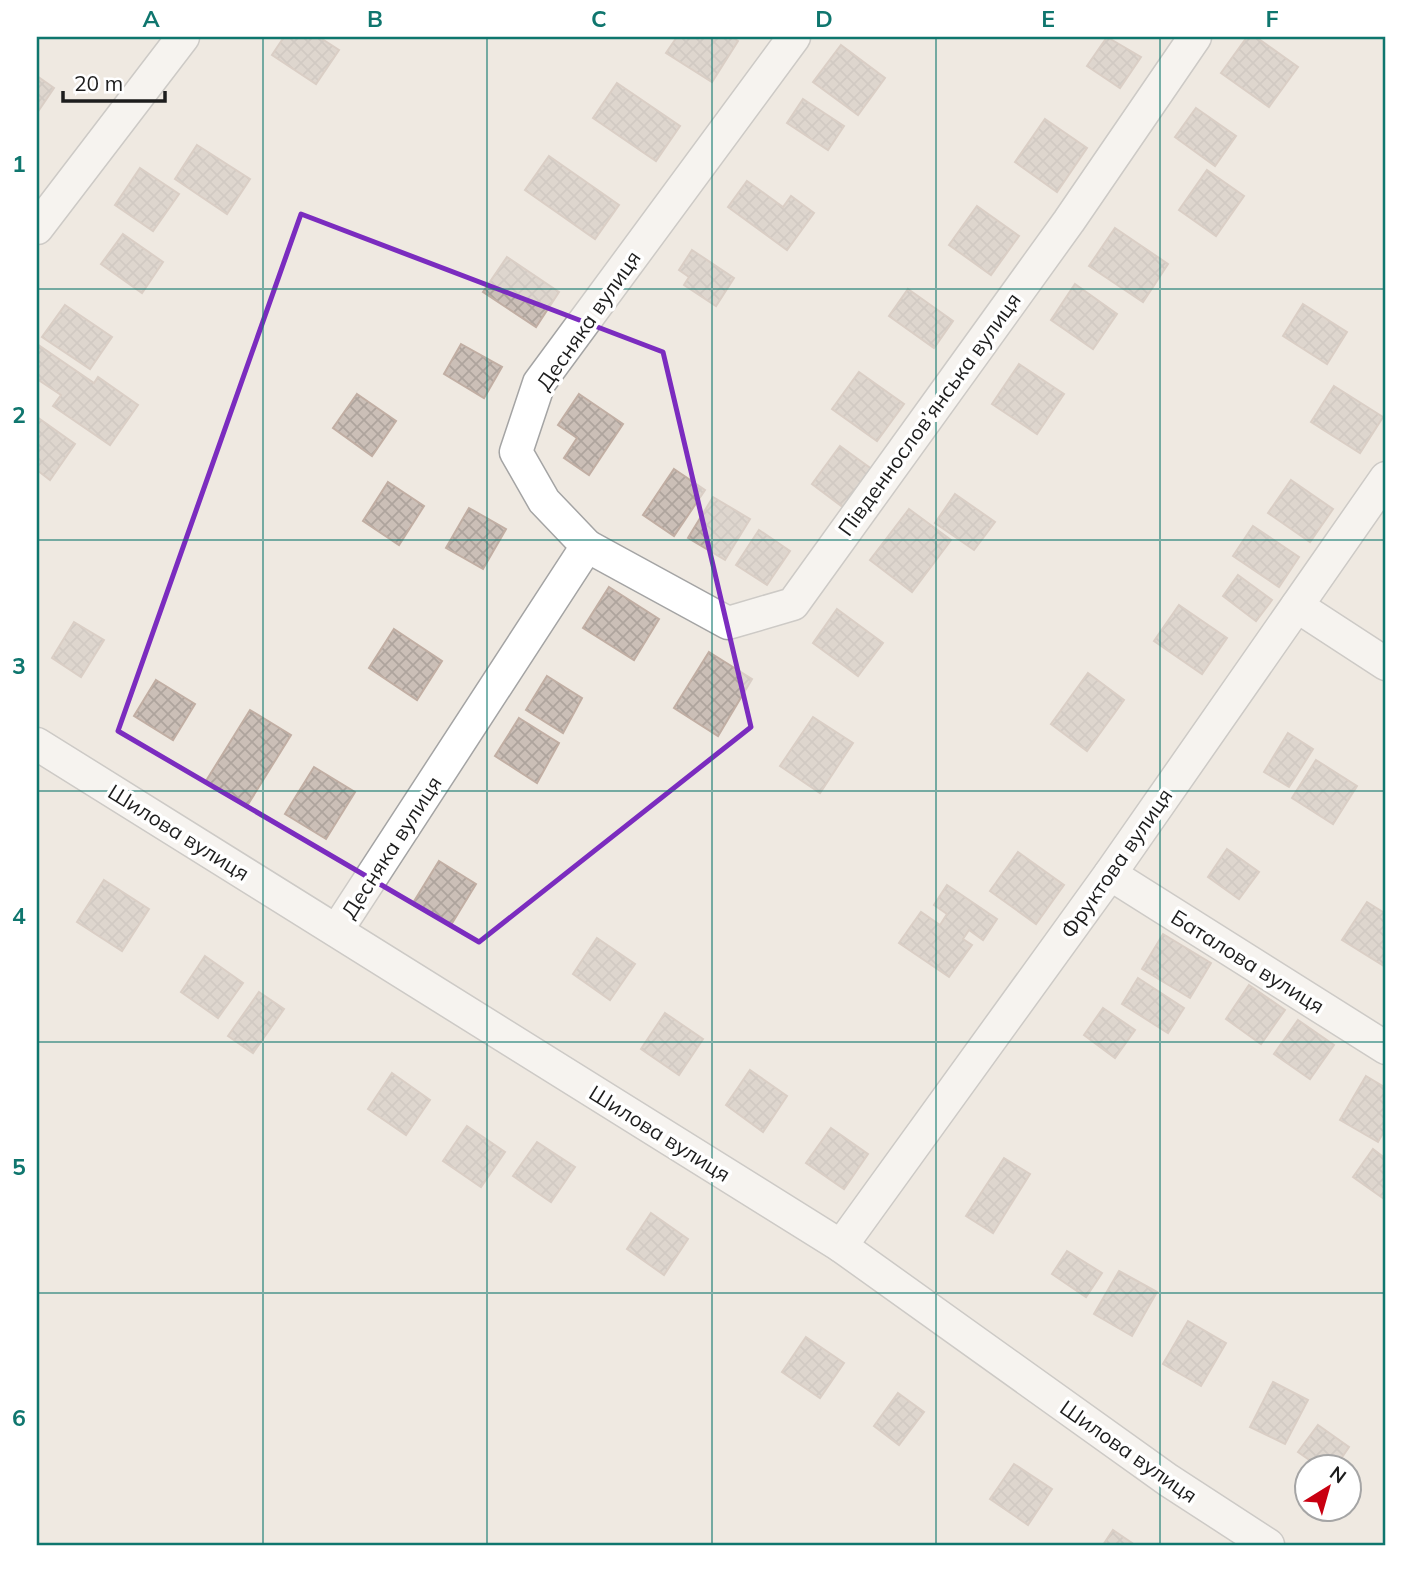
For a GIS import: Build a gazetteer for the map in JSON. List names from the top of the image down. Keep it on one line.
{"streets":{"street":["Десняка вулиця","Південнослов’янська вулиця","Шилова вулиця","Фруктова вулиця","Баталова вулиця"]},"crossings":[["Десняка вулиця","Південнослов’янська вулиця"],["Десняка вулиця","Шилова вулиця"],["Шилова вулиця","Фруктова вулиця"],["Фруктова вулиця","Баталова вулиця"]],"scale_bar":"20 m","north":"top right","grid":{"columns":["A","B","C","D","E","F"],"rows":["1","2","3","4","5","6"]}}
